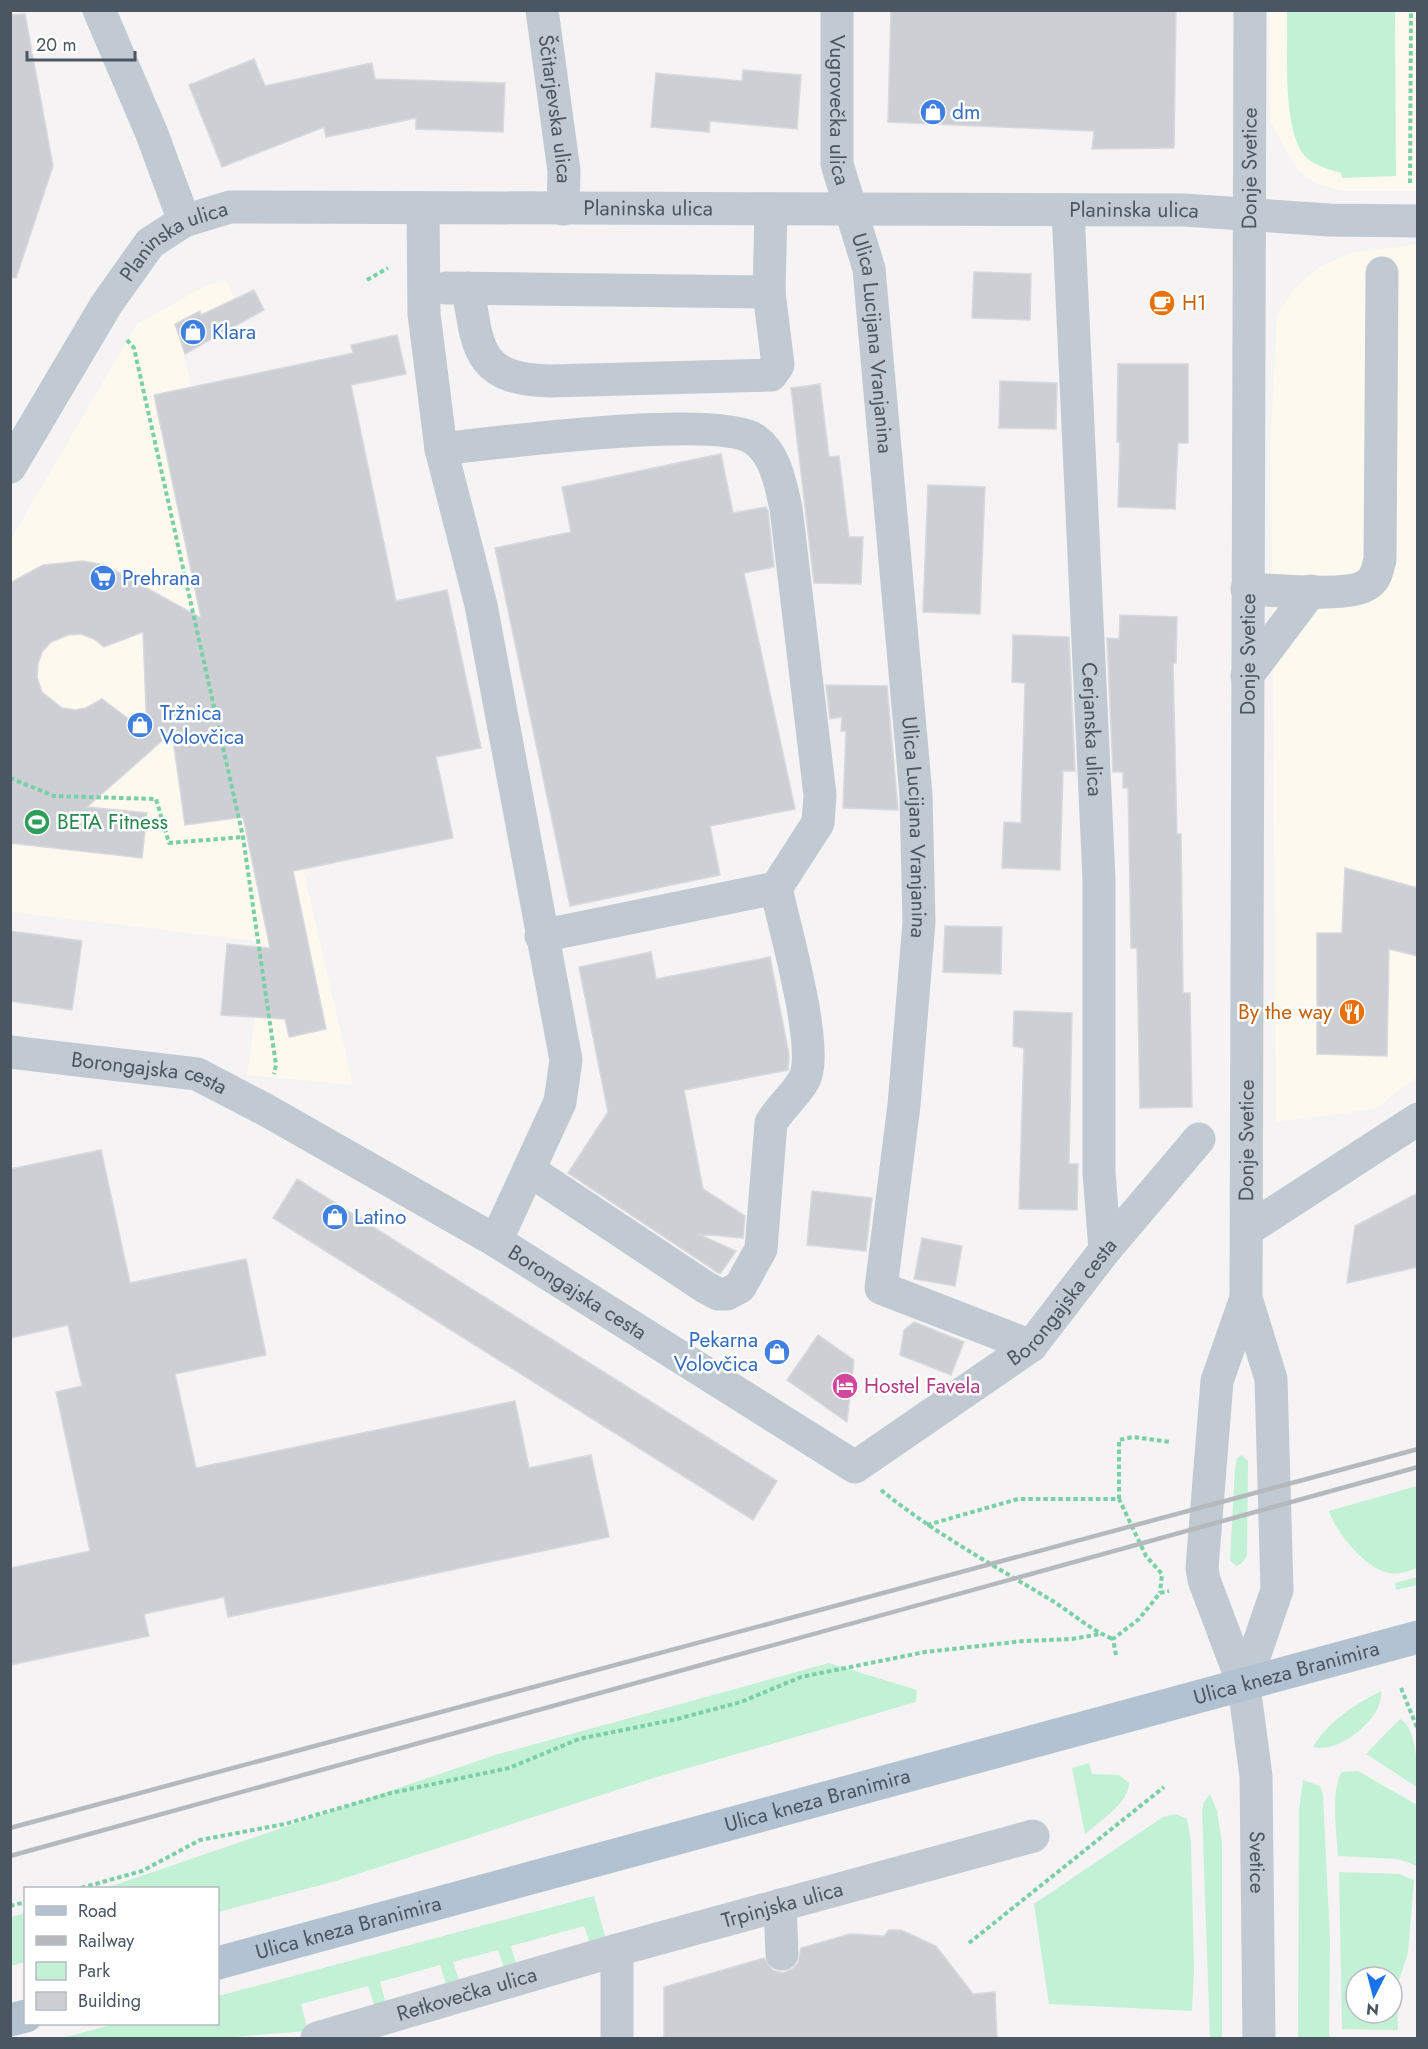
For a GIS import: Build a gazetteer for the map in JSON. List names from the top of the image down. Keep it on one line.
{"streets":{"main road":["Ulica kneza Branimira"],"street":["Ščitarjevska ulica","Vugrovečka ulica","Donje Svetice","Planinska ulica","Ulica Lucijana Vranjanina","Cerjanska ulica","Borongajska cesta","Svetice","Trpinjska ulica","Retkovečka ulica"]},"crossings":[["Ščitarjevska ulica","Planinska ulica"],["Vugrovečka ulica","Planinska ulica"],["Vugrovečka ulica","Ulica Lucijana Vranjanina"],["Donje Svetice","Planinska ulica"],["Donje Svetice","Ulica kneza Branimira"],["Donje Svetice","Svetice"],["Planinska ulica","Ulica Lucijana Vranjanina"],["Planinska ulica","Cerjanska ulica"],["Ulica Lucijana Vranjanina","Borongajska cesta"],["Cerjanska ulica","Borongajska cesta"],["Ulica kneza Branimira","Svetice"],["Trpinjska ulica","Retkovečka ulica"]],"places":{"shop":["dm","Klara","Tržnica Volovčica","Latino","Pekarna Volovčica"],"cafe":["H1"],"supermarket":["Prehrana"],"sports":["BETA Fitness"],"restaurant":["By the way"],"hotel":["Hostel Favela"]},"legend":["Road","Railway","Park","Building"],"scale_bar":"20 m","north":"bottom"}
